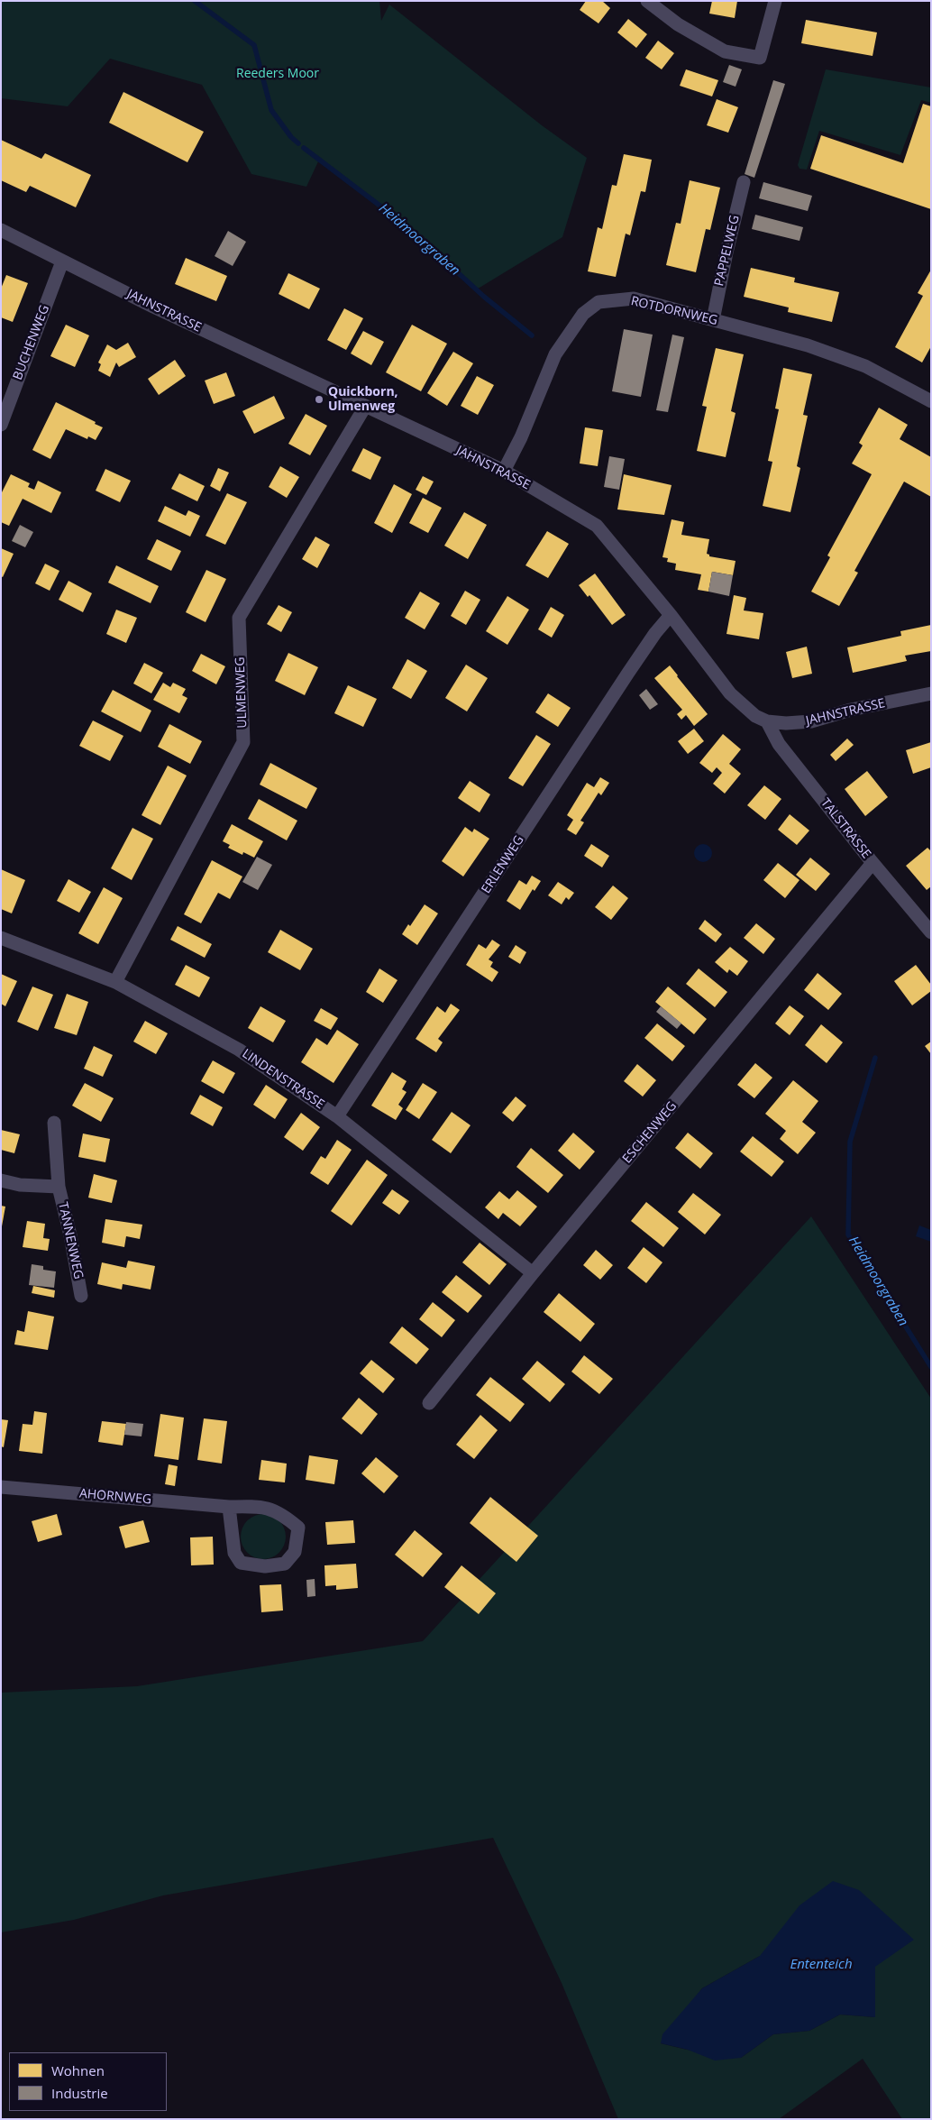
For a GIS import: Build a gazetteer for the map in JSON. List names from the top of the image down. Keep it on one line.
{"streets":{"street":["PAPPELWEG","JAHNSTRASSE","ROTDORNWEG","BUCHENWEG","ULMENWEG","TALSTRASSE","ERLENWEG","LINDENSTRASSE","ESCHENWEG","TANNENWEG","AHORNWEG"]},"crossings":[["PAPPELWEG","ROTDORNWEG"],["JAHNSTRASSE","ROTDORNWEG"],["JAHNSTRASSE","BUCHENWEG"],["JAHNSTRASSE","ULMENWEG"],["JAHNSTRASSE","TALSTRASSE"],["JAHNSTRASSE","ERLENWEG"],["ULMENWEG","LINDENSTRASSE"],["TALSTRASSE","ESCHENWEG"],["ERLENWEG","LINDENSTRASSE"],["LINDENSTRASSE","ESCHENWEG"]],"water":["Heidmoorgraben","Ententeich"],"parks":["Reeders Moor"],"places":["Quickborn, Ulmenweg"],"legend":["Wohnen","Industrie"]}
